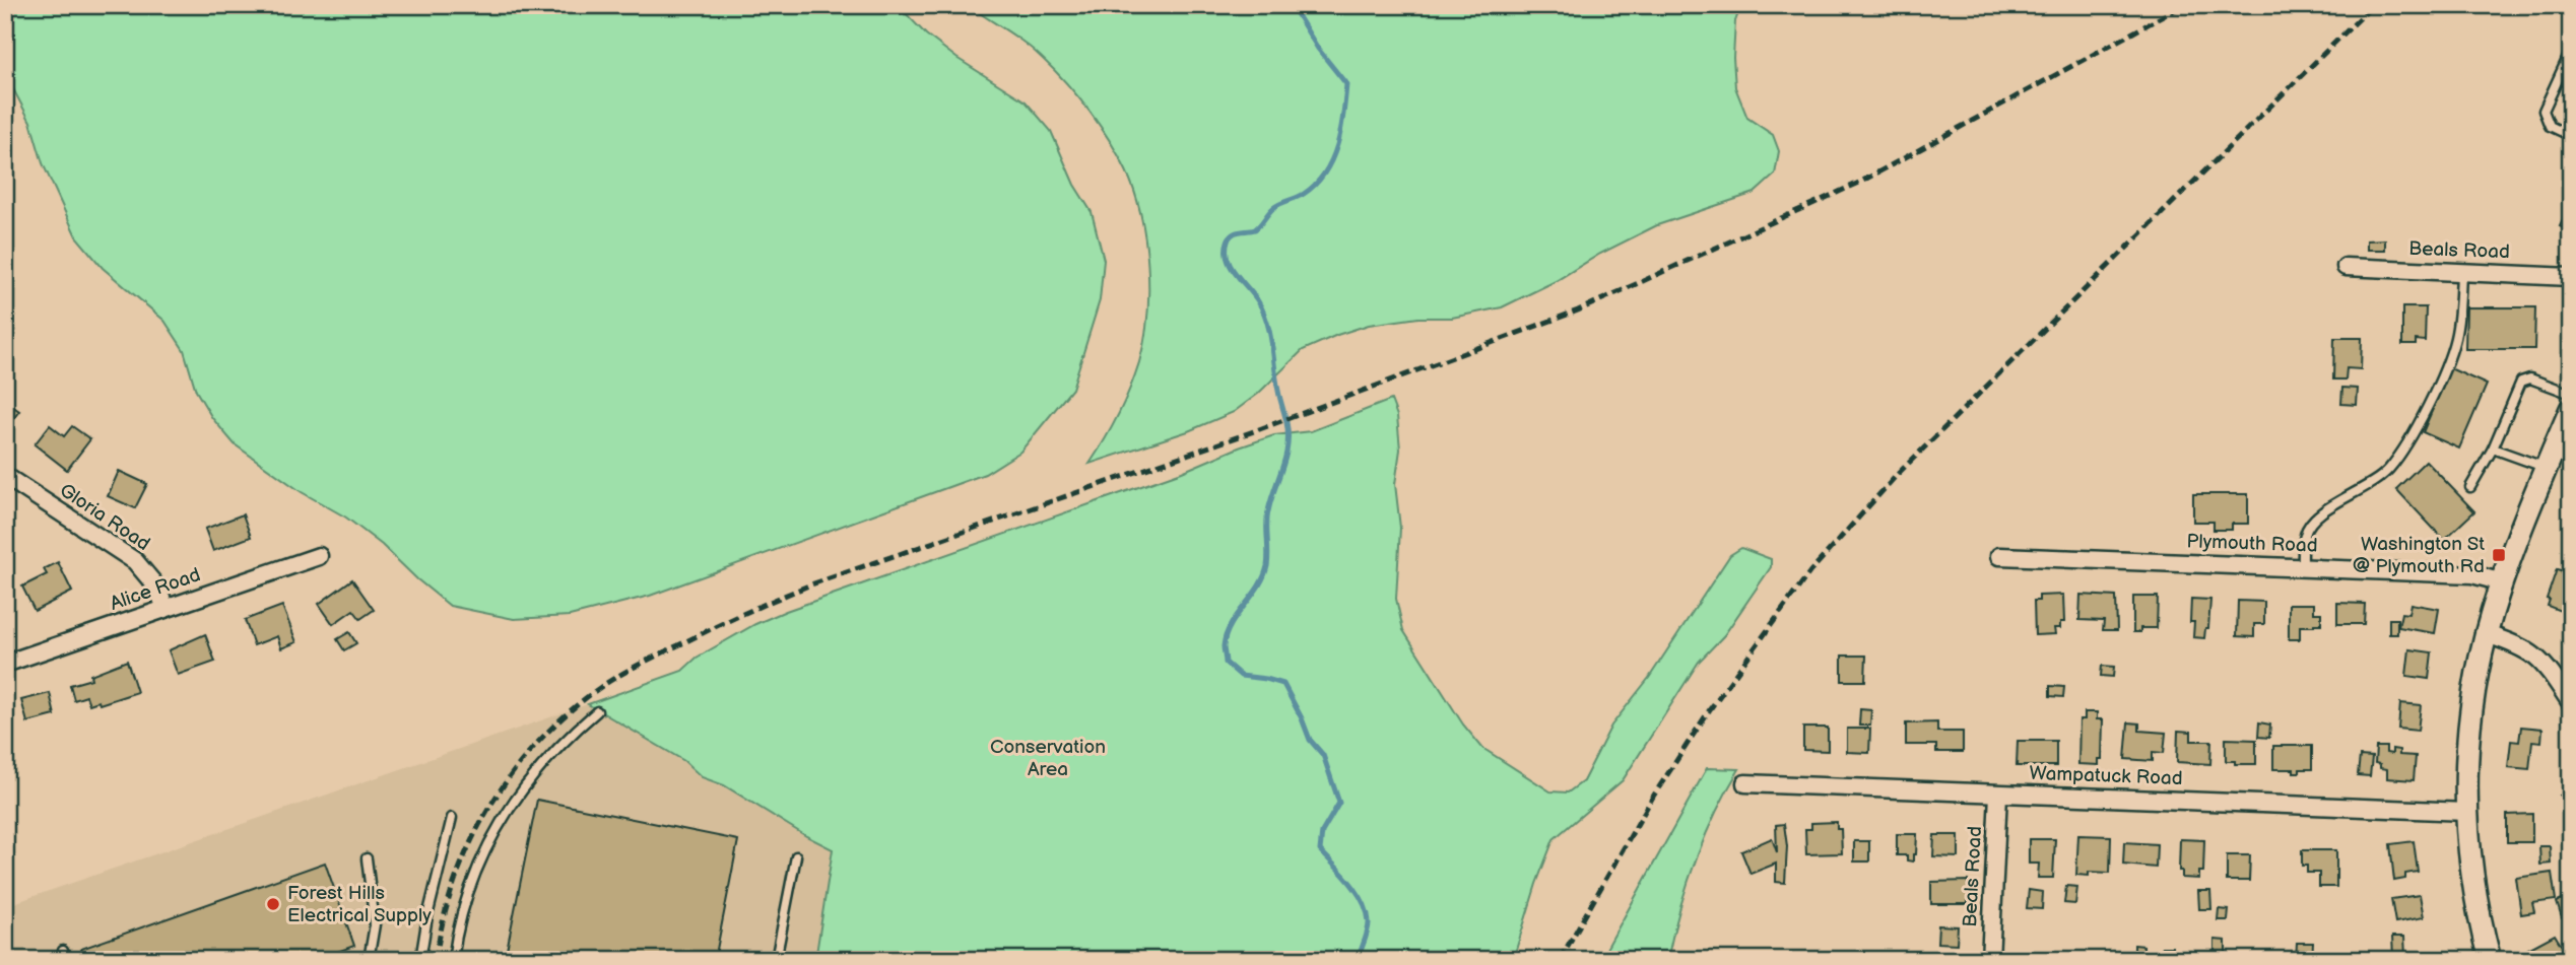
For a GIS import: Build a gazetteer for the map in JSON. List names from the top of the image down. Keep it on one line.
{"streets":{"street":["Beals Road","Gloria Road","Plymouth Road","Alice Road","Wampatuck Road"]},"crossings":[["Beals Road","Wampatuck Road"],["Gloria Road","Alice Road"]],"parks":["Conservation Area"],"places":{"transit":["Washington St @ Plymouth Rd"],"other":["Forest Hills Electrical Supply"]}}
